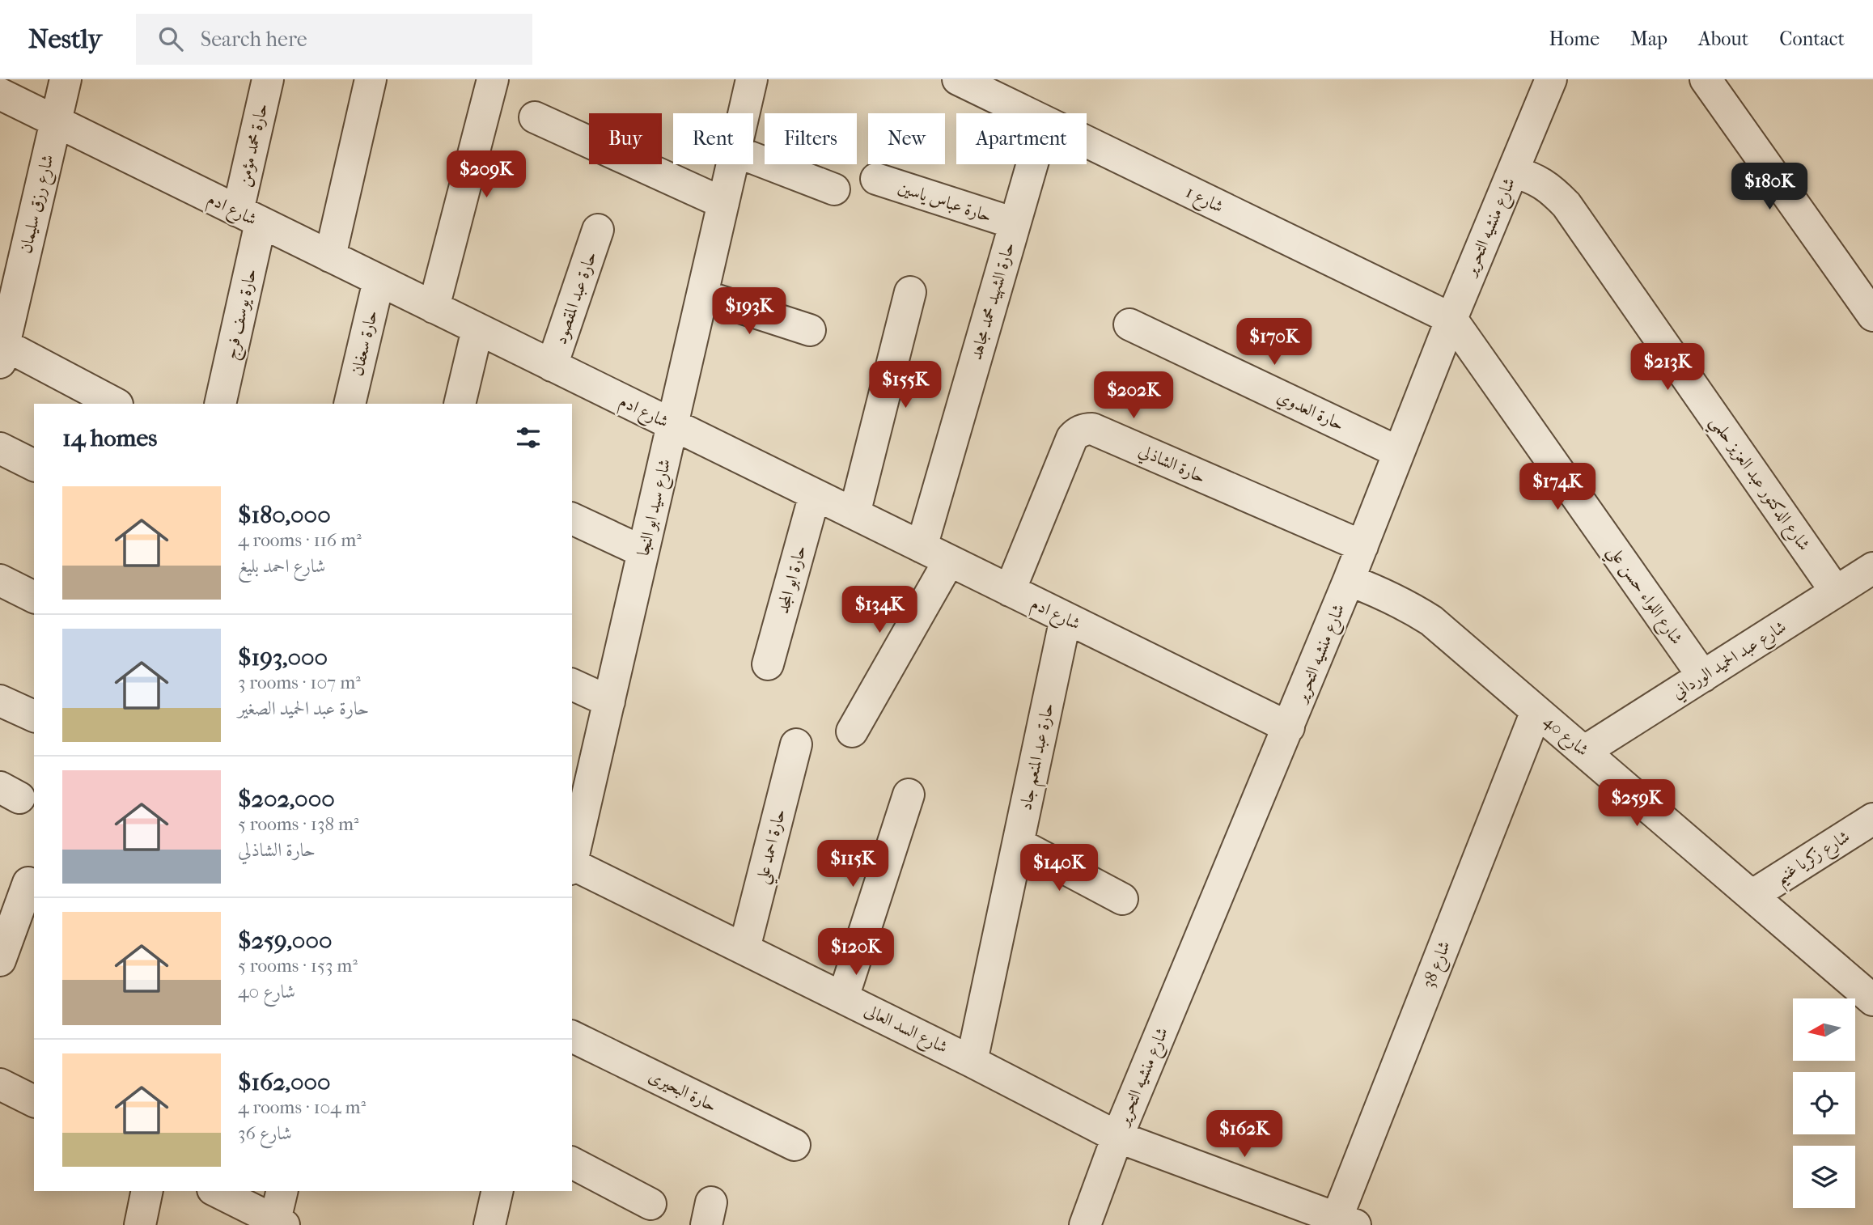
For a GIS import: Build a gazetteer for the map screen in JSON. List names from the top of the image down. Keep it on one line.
{"streets":{"street":["حارة محمد مؤمن","شارع 1","حارة عباس ياسين","شارع رزق سليمان","شارع ادم","شارع منشيه التحرير","حارة عبد المقصود","حارة الشهيد محمد مجاهد","حارة يوسف فرج","حارة سعفان","حارة العدوي","حارة الشاذلي","شارع الدكتور عبد العزيز حلمي","شارع سيد ابو النجا","حارة ابو المجد","شارع اللواء حسن علي","شارع عبد الحميد الورداني","شارع 40","حارة عبد المنعم جاد","حارة احمد علي","شارع زكريا غنيم","شارع 38","شارع السد العالى","حارة البحيرى"]},"crossings":[["حارة محمد مؤمن","شارع ادم"],["حارة محمد مؤمن","حارة يوسف فرج"],["شارع 1","شارع منشيه التحرير"],["شارع 1","شارع اللواء حسن علي"],["حارة عباس ياسين","حارة الشهيد محمد مجاهد"],["شارع رزق سليمان","شارع ادم"],["شارع ادم","شارع منشيه التحرير"],["شارع ادم","حارة عبد المقصود"],["شارع ادم","حارة الشهيد محمد مجاهد"],["شارع ادم","حارة يوسف فرج"],["شارع ادم","حارة سعفان"],["شارع ادم","حارة الشاذلي"],["شارع ادم","شارع سيد ابو النجا"],["شارع ادم","حارة ابو المجد"],["شارع ادم","حارة عبد المنعم جاد"],["شارع منشيه التحرير","حارة العدوي"],["شارع منشيه التحرير","حارة الشاذلي"],["شارع منشيه التحرير","شارع الدكتور عبد العزيز حلمي"],["شارع منشيه التحرير","شارع اللواء حسن علي"],["شارع منشيه التحرير","شارع 40"],["شارع منشيه التحرير","شارع السد العالى"],["شارع الدكتور عبد العزيز حلمي","شارع عبد الحميد الورداني"],["شارع اللواء حسن علي","شارع عبد الحميد الورداني"],["شارع عبد الحميد الورداني","شارع 40"],["شارع 40","شارع زكريا غنيم"],["شارع 40","شارع 38"],["حارة عبد المنعم جاد","شارع السد العالى"],["حارة احمد علي","شارع السد العالى"],["شارع 38","شارع السد العالى"]],"north":"left","page":{"header":"Nestly","search":"Search here","nav":["Home","Map","About","Contact"],"chip":["Buy","Rent","Filters","New","Apartment"],"price":["$209K","$180K","$193K","$170K","$213K","$155K","$202K","$174K","$134K","$259K","$115K","$140K","$120K","$162K"],"heading":"14 homes","list":[{"name":"$180,000","note":"4 rooms · 116 m² · شارع احمد بليغ"},{"name":"$193,000","note":"3 rooms · 107 m² · حارة عبد الحميد الصغير"},{"name":"$202,000","note":"5 rooms · 138 m² · حارة الشاذلي"},{"name":"$259,000","note":"5 rooms · 153 m² · شارع 40"},{"name":"$162,000","note":"4 rooms · 104 m² · شارع 36"}]}}
